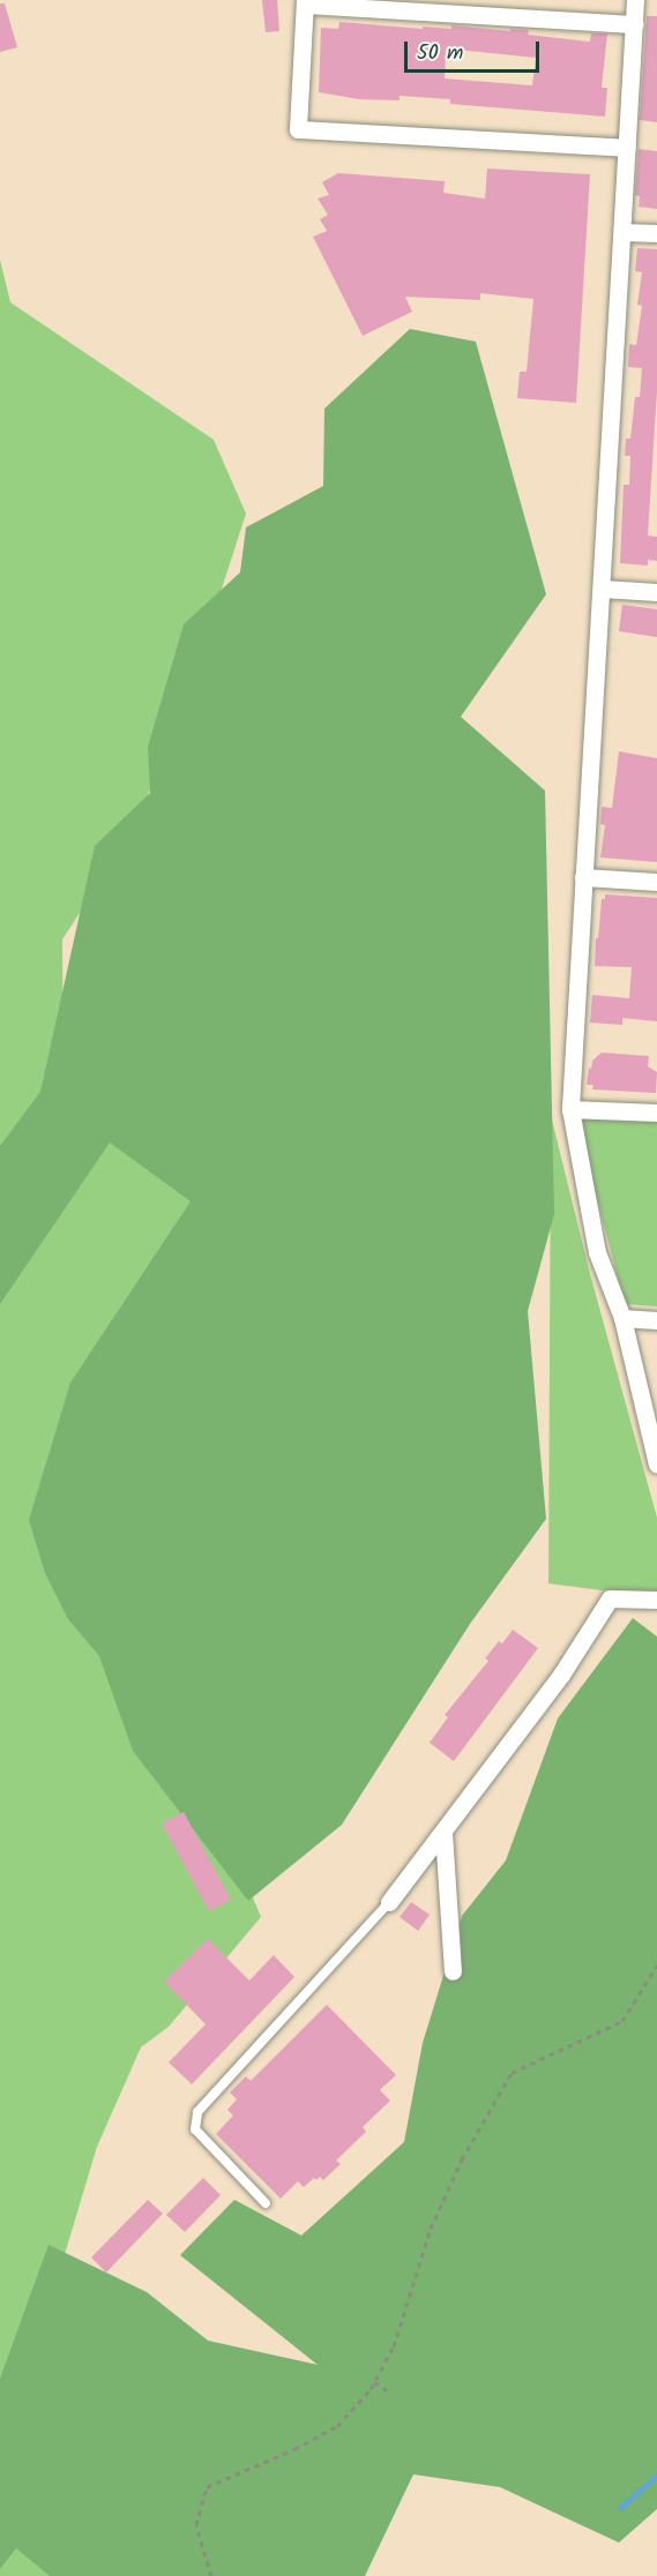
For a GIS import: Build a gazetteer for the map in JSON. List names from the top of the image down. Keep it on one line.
{"scale_bar":"50 m"}
